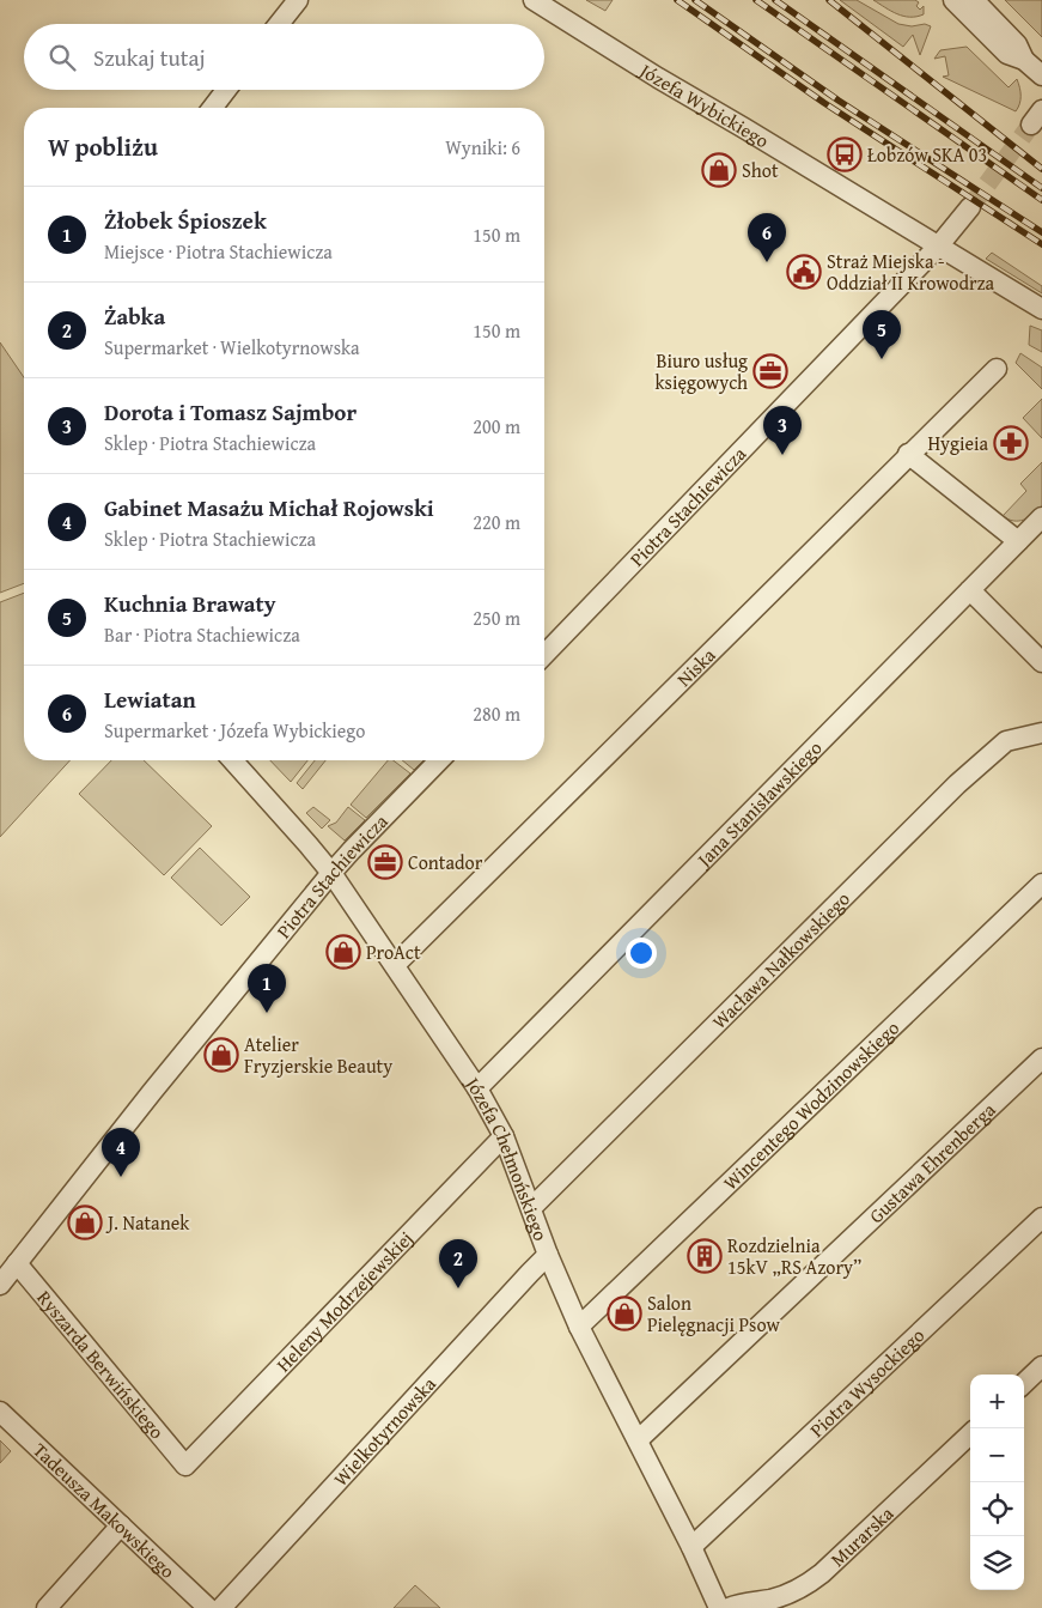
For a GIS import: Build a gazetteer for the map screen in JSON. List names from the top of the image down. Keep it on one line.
{"streets":{"street":["Józefa Wybickiego","Piotra Stachiewicza","Niska","Jana Stanisławskiego","Wacława Nałkowskiego","Wincentego Wodzinowskiego","Józefa Chełmońskiego","Gustawa Ehrenberga","Heleny Modrzejewskiej","Ryszarda Berwińskiego","Piotra Wysockiego","Wielkotyrnowska","Tadeusza Makowskiego","Murarska"]},"crossings":[["Józefa Wybickiego","Piotra Stachiewicza"],["Piotra Stachiewicza","Józefa Chełmońskiego"],["Piotra Stachiewicza","Ryszarda Berwińskiego"],["Niska","Józefa Chełmońskiego"],["Jana Stanisławskiego","Józefa Chełmońskiego"],["Wacława Nałkowskiego","Józefa Chełmońskiego"],["Wincentego Wodzinowskiego","Józefa Chełmońskiego"],["Józefa Chełmońskiego","Gustawa Ehrenberga"],["Józefa Chełmońskiego","Heleny Modrzejewskiej"],["Józefa Chełmońskiego","Piotra Wysockiego"],["Józefa Chełmońskiego","Wielkotyrnowska"],["Heleny Modrzejewskiej","Ryszarda Berwińskiego"]],"places":{"bus stop":["Łobzów SKA 03"],"shop":["Shot","ProAct","Atelier Fryzjerskie Beauty","J. Natanek","Salon Pielęgnacji Psow"],"public building":["Straż Miejska - Oddział II Krowodrza"],"office":["Biuro usług księgowych","Contador"],"pharmacy":["Hygieia"],"building":["Rozdzielnia 15kV „RS Azory”"]},"page":{"search":"Szukaj tutaj","heading":["W pobliżu","Wyniki: 6"],"list":[{"mark":"1","name":"Żłobek Śpioszek","note":"Miejsce · Piotra Stachiewicza","value":"150 m"},{"mark":"2","name":"Żabka","note":"Supermarket · Wielkotyrnowska","value":"150 m"},{"mark":"3","name":"Dorota i Tomasz Sajmbor","note":"Sklep · Piotra Stachiewicza","value":"200 m"},{"mark":"4","name":"Gabinet Masażu Michał Rojowski","note":"Sklep · Piotra Stachiewicza","value":"220 m"},{"mark":"5","name":"Kuchnia Brawaty","note":"Bar · Piotra Stachiewicza","value":"250 m"},{"mark":"6","name":"Lewiatan","note":"Supermarket · Józefa Wybickiego","value":"280 m"}],"pins":["6","5","3","1","4","2"],"map_buttons":["+","−"]}}
